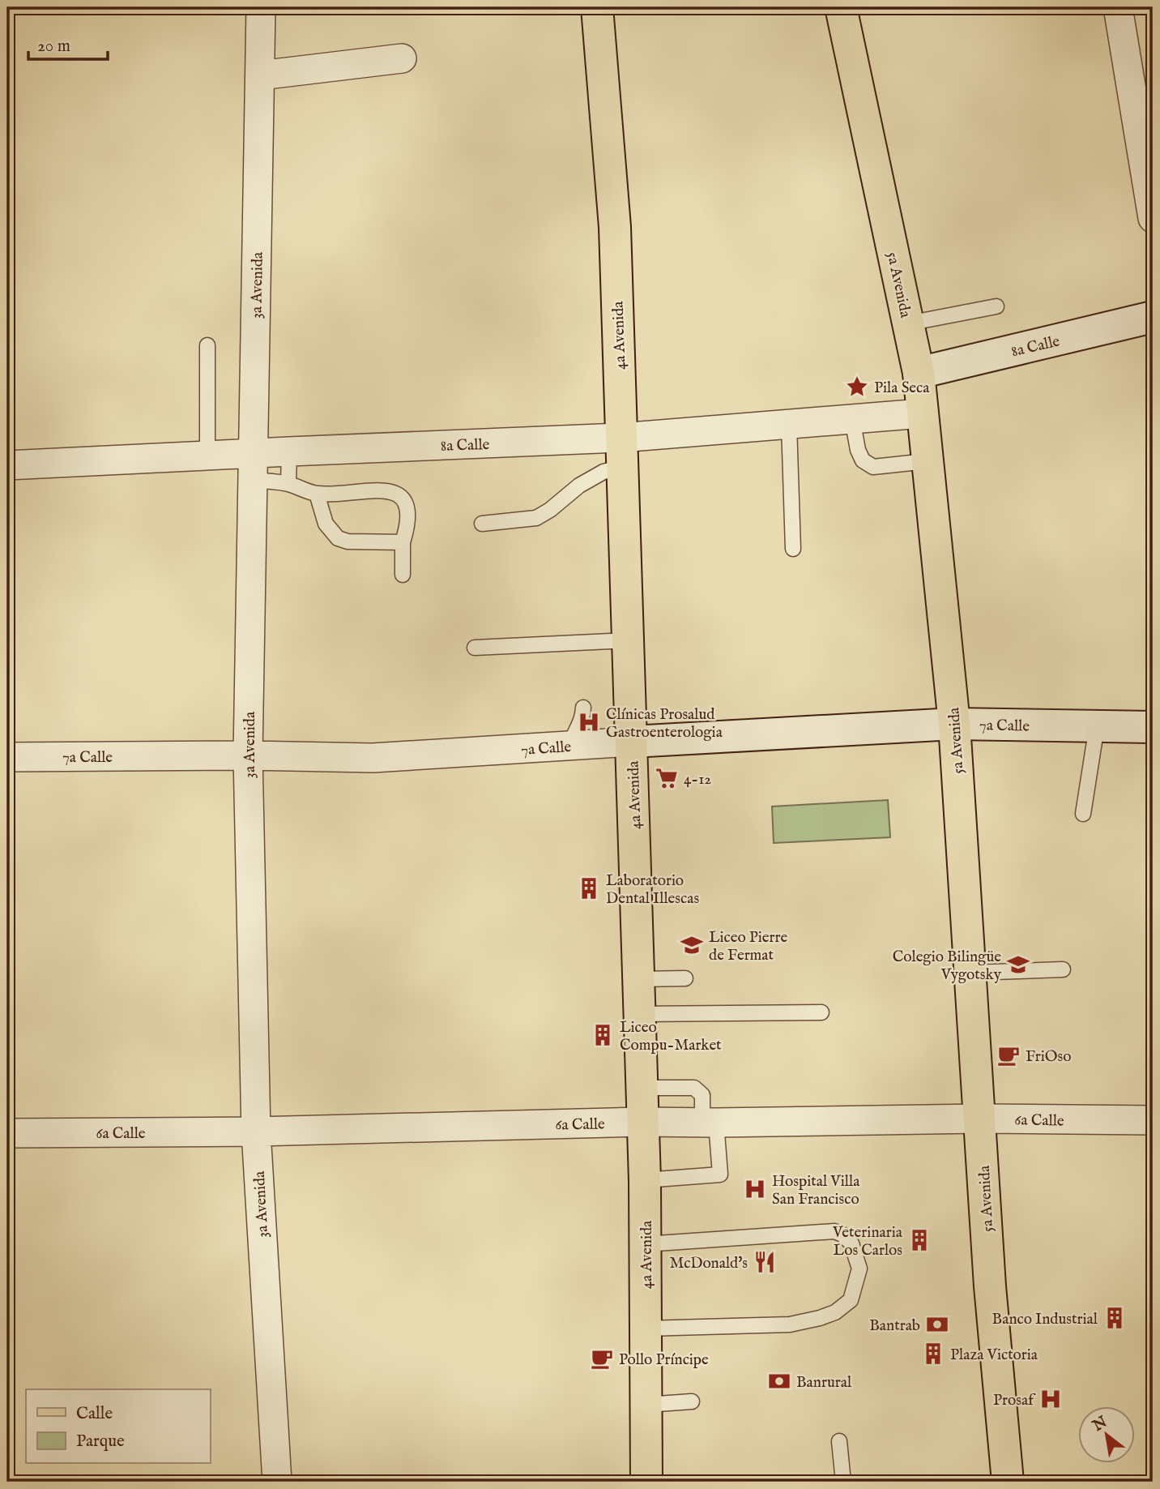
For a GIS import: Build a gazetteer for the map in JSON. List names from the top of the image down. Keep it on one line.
{"streets":{"main road":["5a Avenida","4a Avenida","8a Calle","7a Calle"],"street":["3a Avenida","6a Calle"]},"crossings":[["5a Avenida","8a Calle"],["5a Avenida","7a Calle"],["5a Avenida","6a Calle"],["3a Avenida","8a Calle"],["3a Avenida","7a Calle"],["3a Avenida","6a Calle"],["4a Avenida","8a Calle"],["4a Avenida","7a Calle"],["4a Avenida","6a Calle"]],"places":{"place":["Pila Seca"],"hospital":["Clínicas Prosalud Gastroenterologia","Hospital Villa San Francisco","Prosaf"],"supermarket":["4-12"],"building":["Laboratorio Dental Illescas","Liceo Compu-Market","Veterinaria Los Carlos","Banco Industrial","Plaza Victoria"],"school or university":["Liceo Pierre de Fermat","Colegio Bilingüe Vygotsky"],"cafe":["FriOso","Pollo Príncipe"],"restaurant":["McDonald's"],"bank":["Bantrab","Banrural"]},"legend":["Calle","Parque"],"scale_bar":"20 m","north":"top left"}
